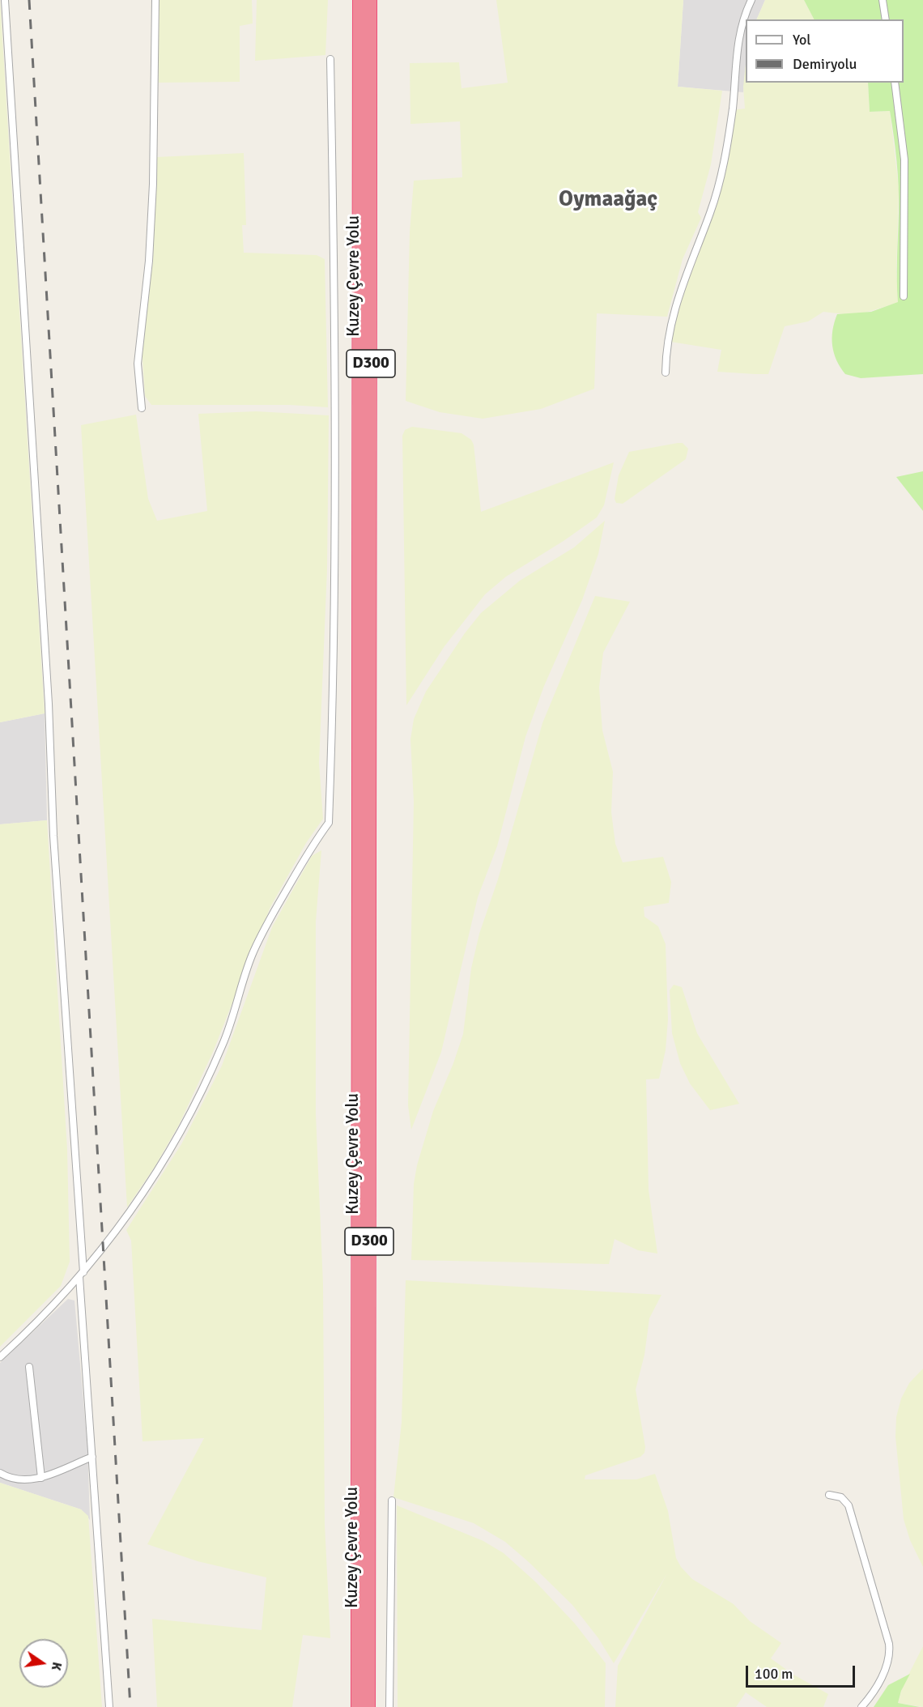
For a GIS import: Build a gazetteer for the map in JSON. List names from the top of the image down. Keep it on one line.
{"streets":{"highway":["Kuzey Çevre Yolu","D300"]},"districts":["Oymaağaç"],"legend":["Yol","Demiryolu"],"scale_bar":"100 m","north":"right"}
